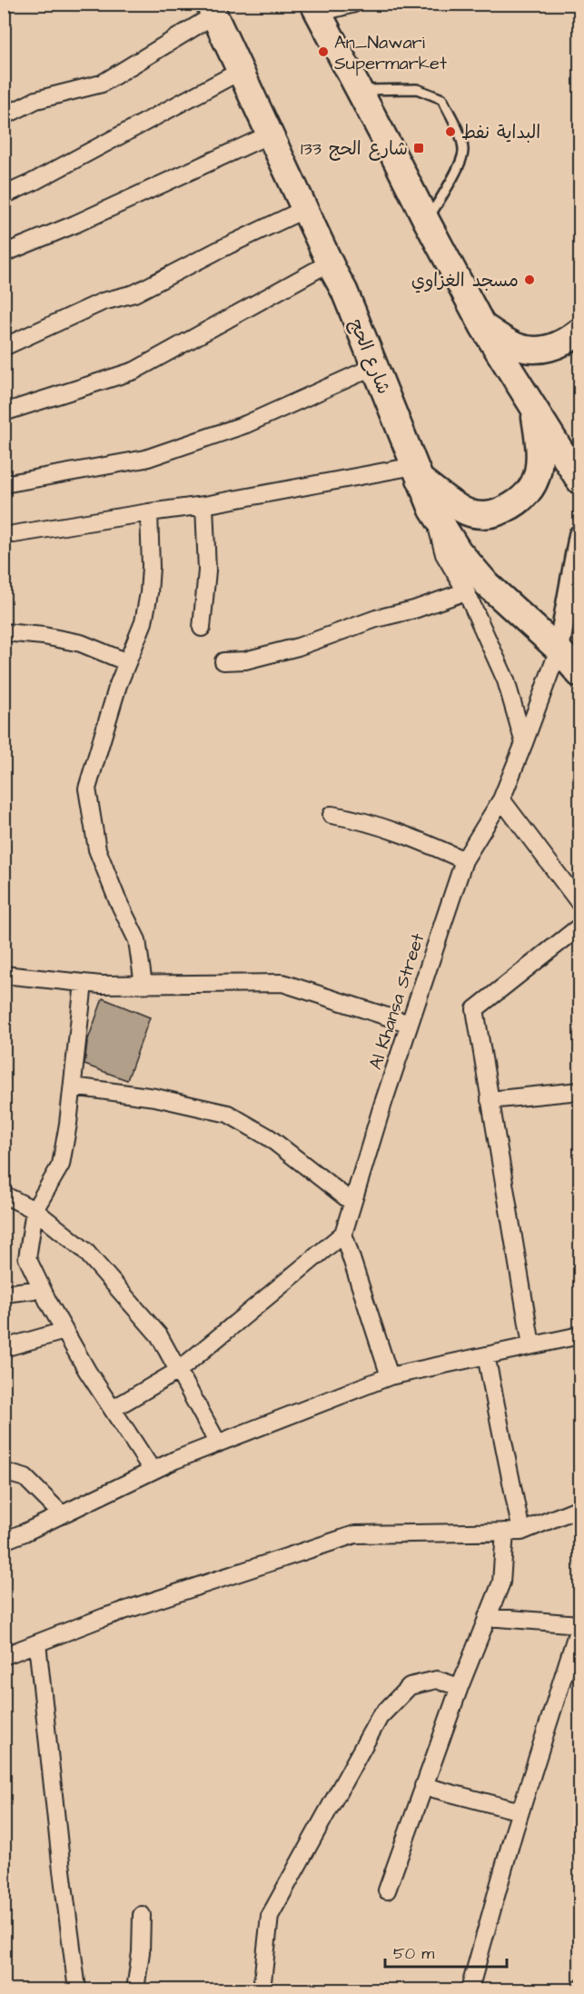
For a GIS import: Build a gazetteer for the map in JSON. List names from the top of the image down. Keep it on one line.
{"streets":{"main road":["شارع الحج"],"street":["Al Khansa Street"]},"crossings":[["شارع الحج","Al Khansa Street"]],"places":{"other":["An_Nawari Supermarket","البداية نفط","مسجد الغزاوي"],"transit":["شارع الحج 133"]},"scale_bar":"50 m"}
